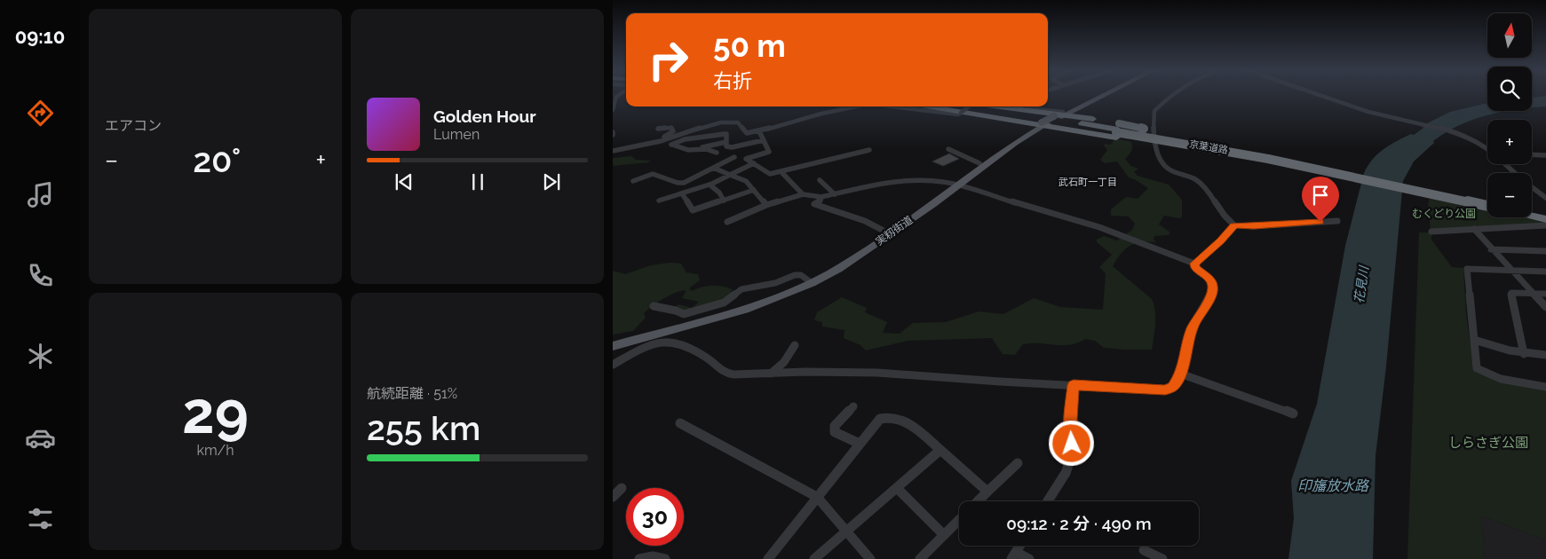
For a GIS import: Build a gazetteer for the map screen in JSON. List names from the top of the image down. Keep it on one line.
{"streets":{"highway":["京葉道路"],"main road":["実籾街道"]},"districts":["武石町一丁目"],"water":["花見川","印旛放水路"],"parks":["むくどり公園","しらさぎ公園"],"north":"top","page":{"tabs":"09:10","tile":["エアコン",["29","km/h"],["航続距離 · 51%","255 km"]],"map_buttons":["+","−"],"turn":["50 m","右折"],"song":["Golden Hour","Lumen"],"heat":["−","20°","+"],"limit":"30","trip":"09:12 · 2 分 · 490 m"}}
